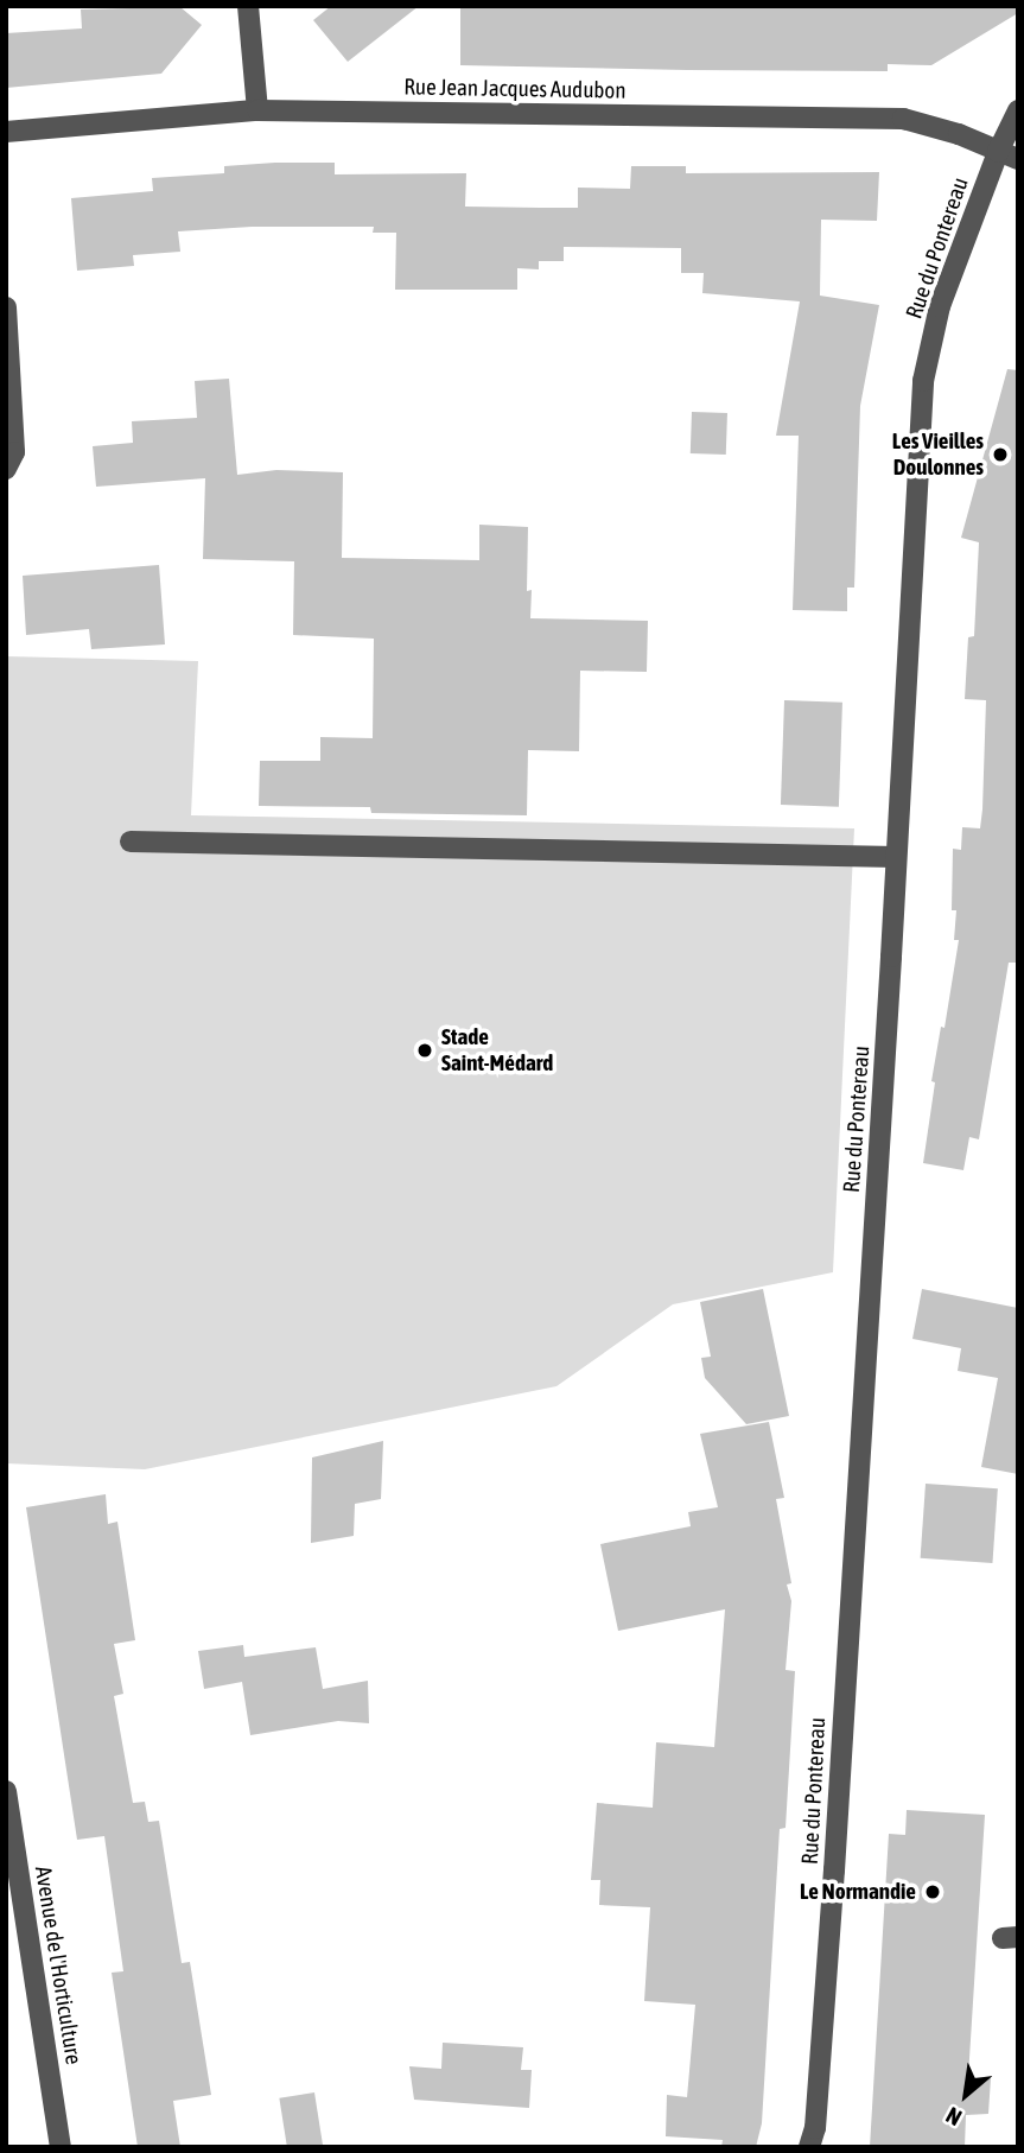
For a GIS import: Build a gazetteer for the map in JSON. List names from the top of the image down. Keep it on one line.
{"streets":{"street":["Rue Jean Jacques Audubon","Rue du Pontereau","Avenue de l'Horticulture"]},"crossings":[["Rue Jean Jacques Audubon","Rue du Pontereau"]],"places":["Les Vieilles Doulonnes","Stade Saint-Médard","Le Normandie"],"north":"bottom left"}
